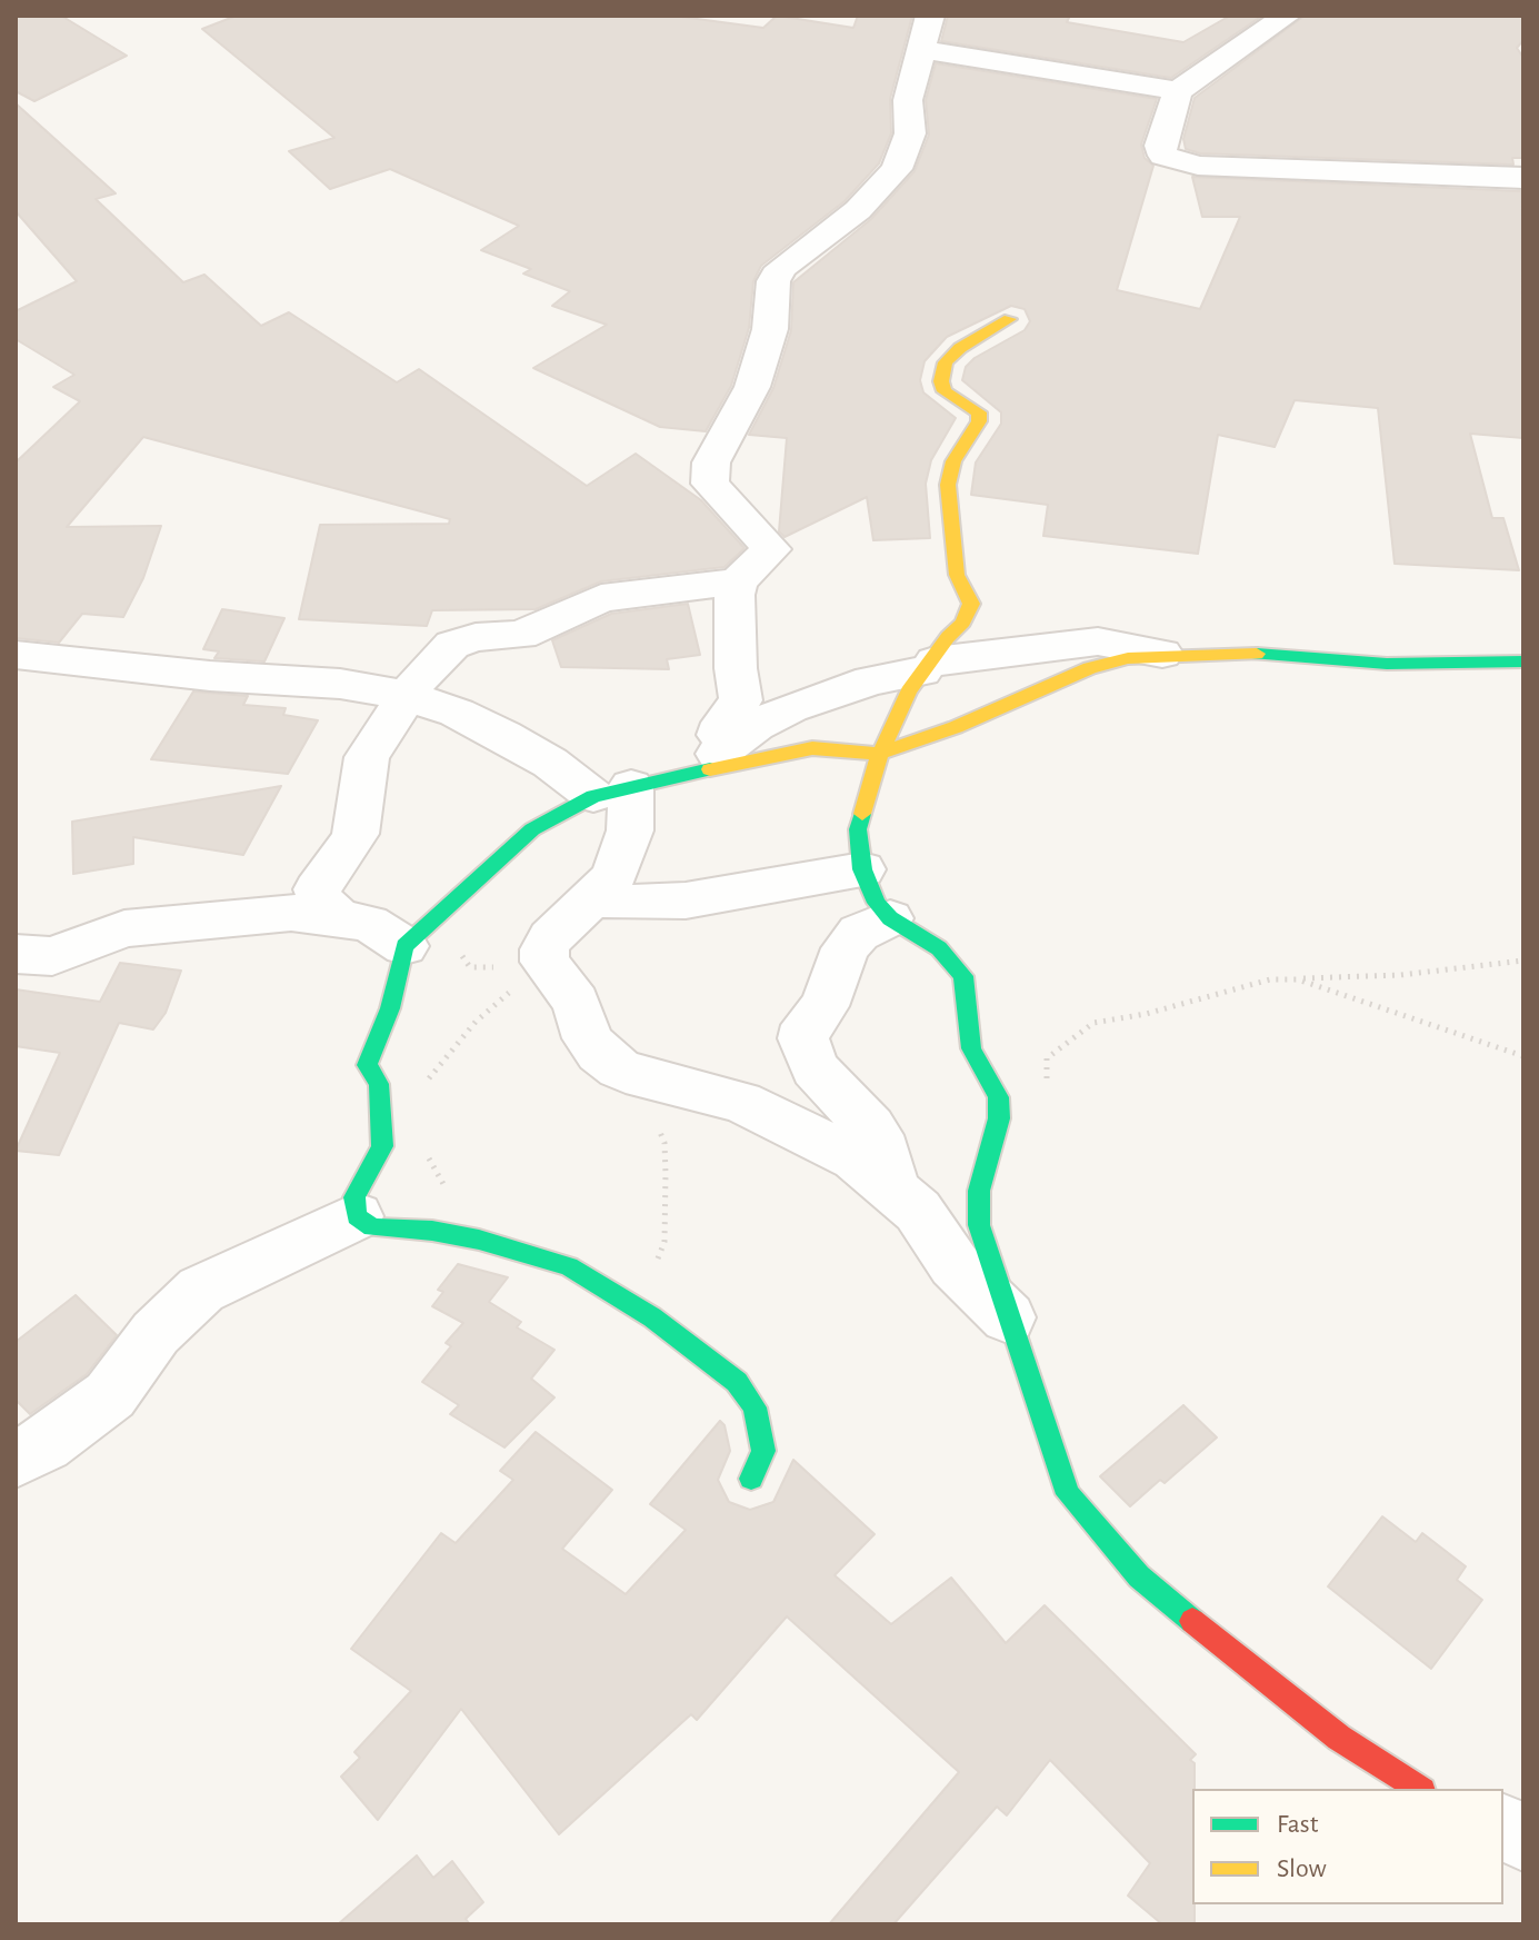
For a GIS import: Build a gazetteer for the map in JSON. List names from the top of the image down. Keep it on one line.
{"legend":["Fast","Slow"]}
